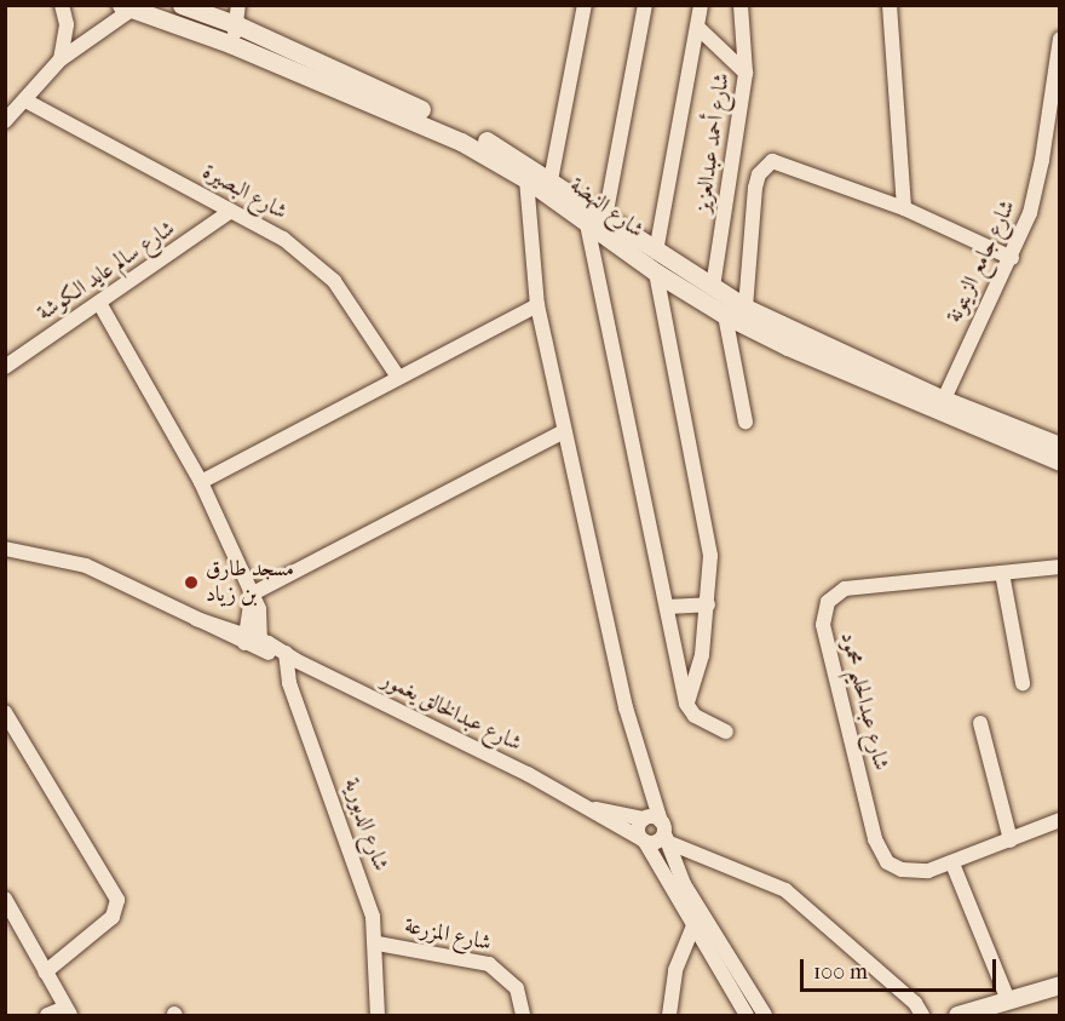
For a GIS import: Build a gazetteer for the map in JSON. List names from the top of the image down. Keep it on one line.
{"streets":{"street":["شارع أحمد عبدالعزيز","شارع البصيرة","شارع النهضة","شارع جامع الزيتونة","شارع سالم عايد الكوشة","شارع عبدالحليم محمود","شارع عبدالخالق يغمور","شارع الدبورية","شارع المزرعة"]},"crossings":[["شارع أحمد عبدالعزيز","شارع النهضة"],["شارع البصيرة","شارع سالم عايد الكوشة"],["شارع النهضة","شارع جامع الزيتونة"],["شارع عبدالخالق يغمور","شارع الدبورية"],["شارع الدبورية","شارع المزرعة"]],"places":["مسجد طارق بن زياد"],"scale_bar":"100 m"}
